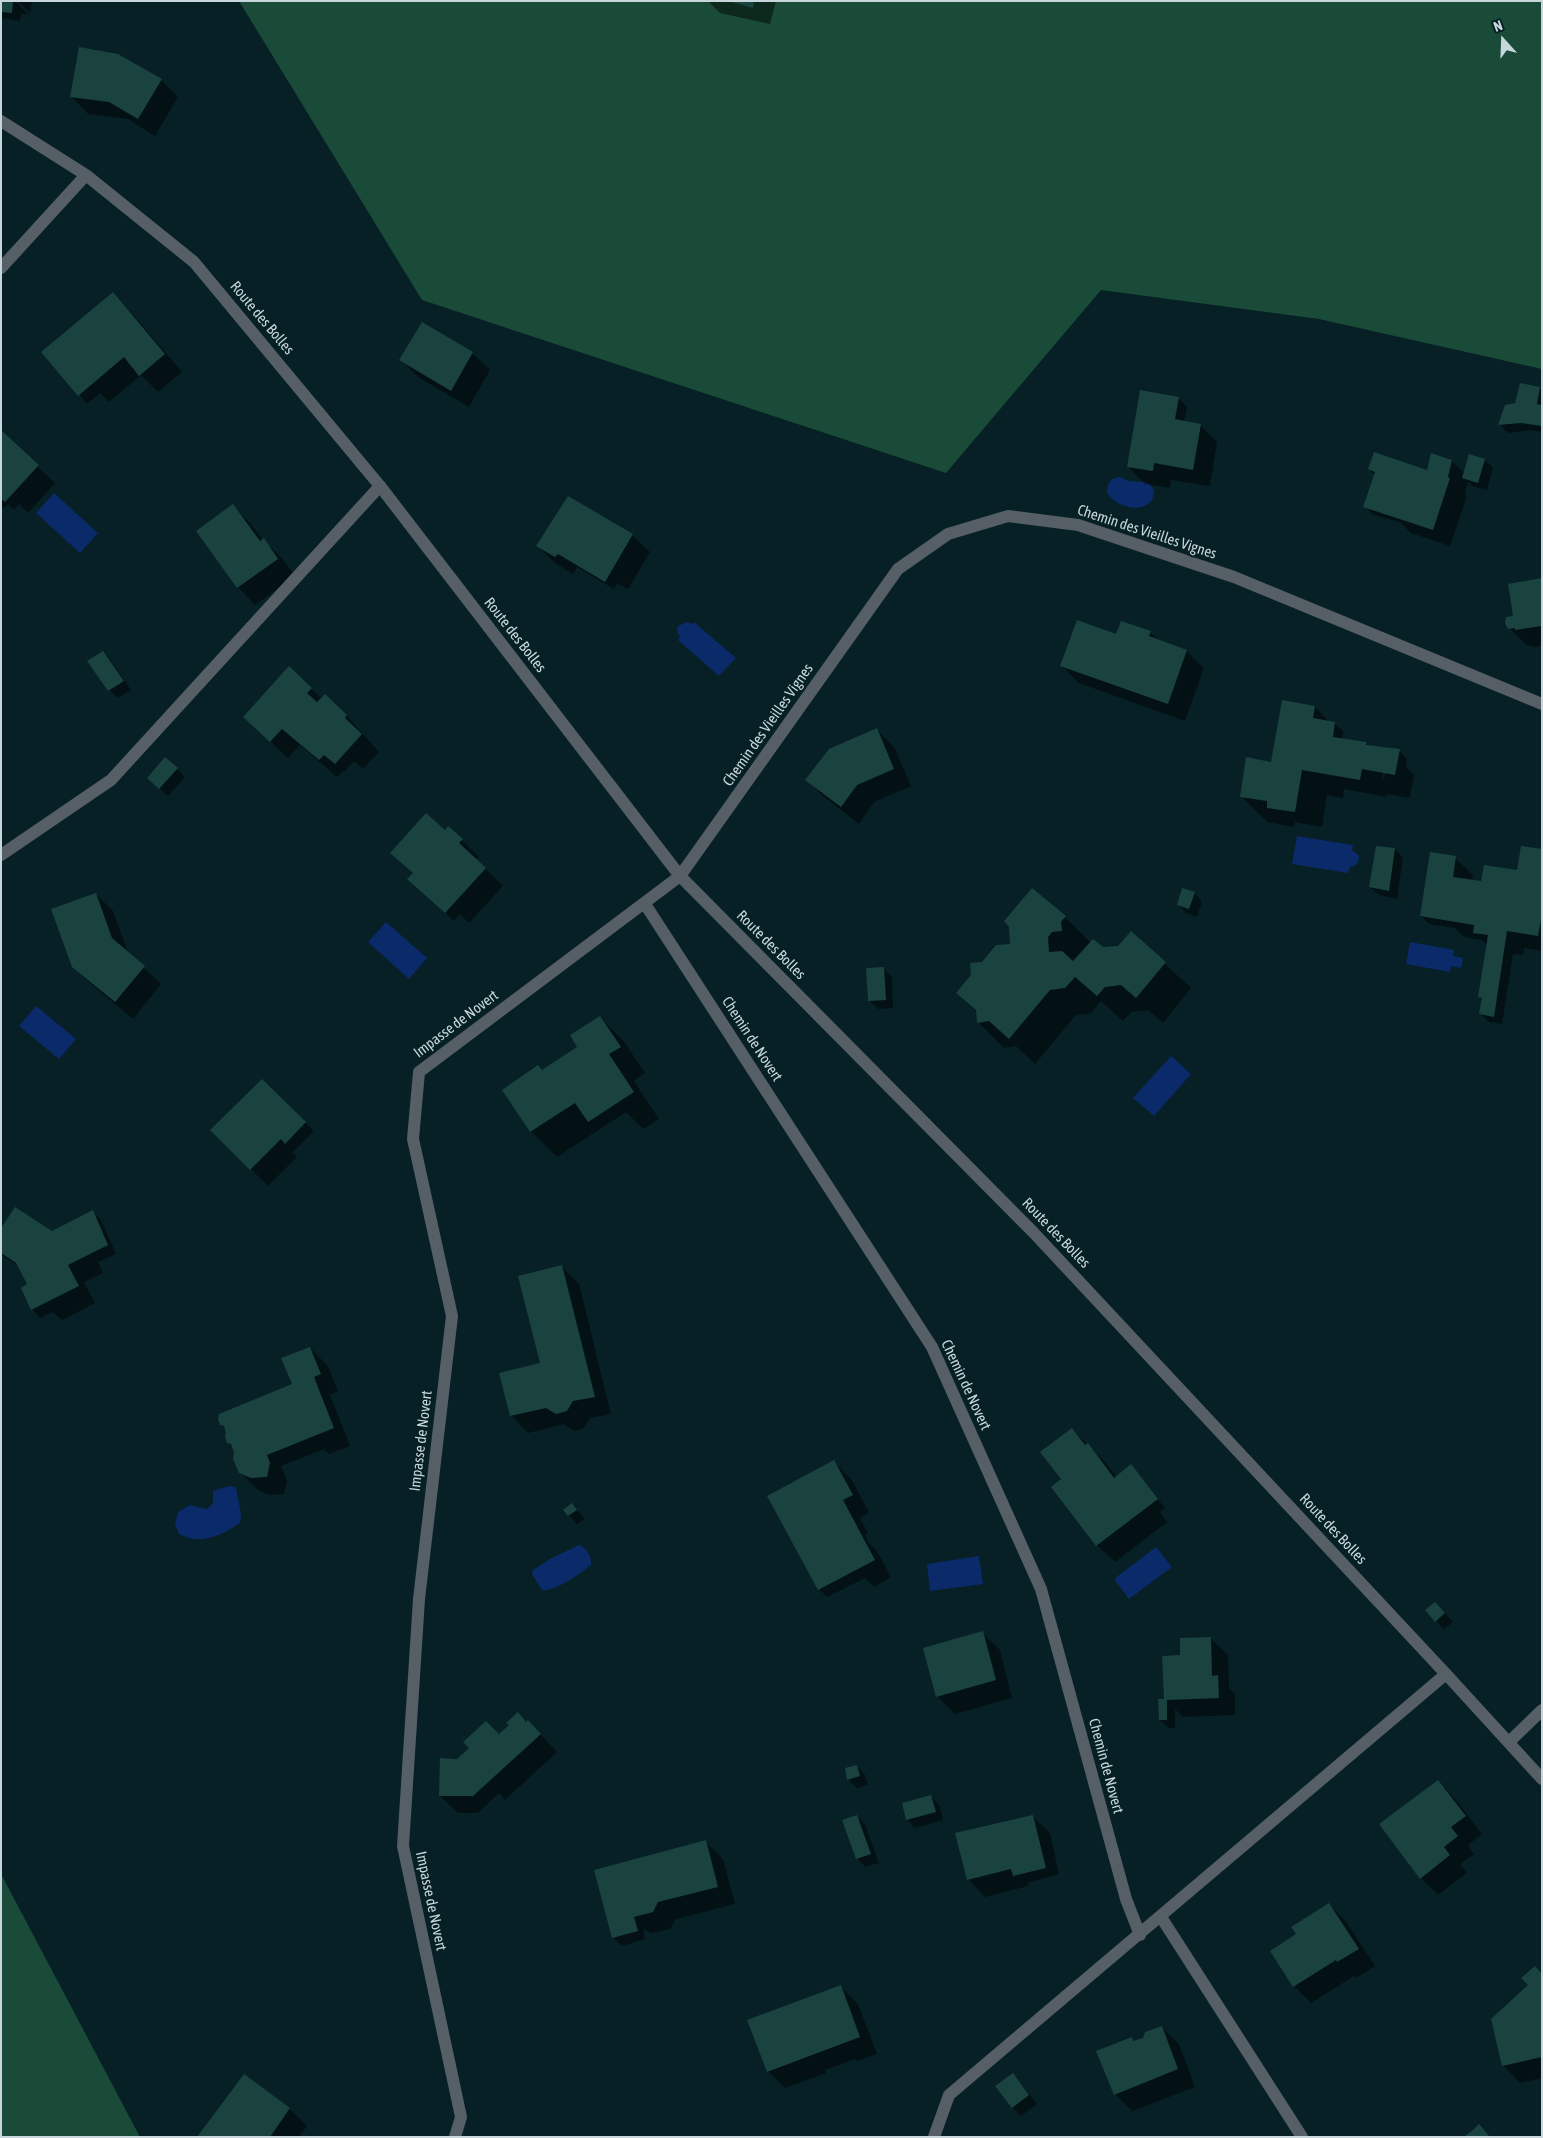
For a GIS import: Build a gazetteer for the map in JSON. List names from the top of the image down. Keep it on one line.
{"streets":{"street":["Route des Bolles","Chemin des Vieilles Vignes","Impasse de Novert","Chemin de Novert"]},"crossings":[["Route des Bolles","Chemin des Vieilles Vignes"],["Route des Bolles","Impasse de Novert"],["Chemin des Vieilles Vignes","Impasse de Novert"],["Impasse de Novert","Chemin de Novert"]],"north":"top"}
